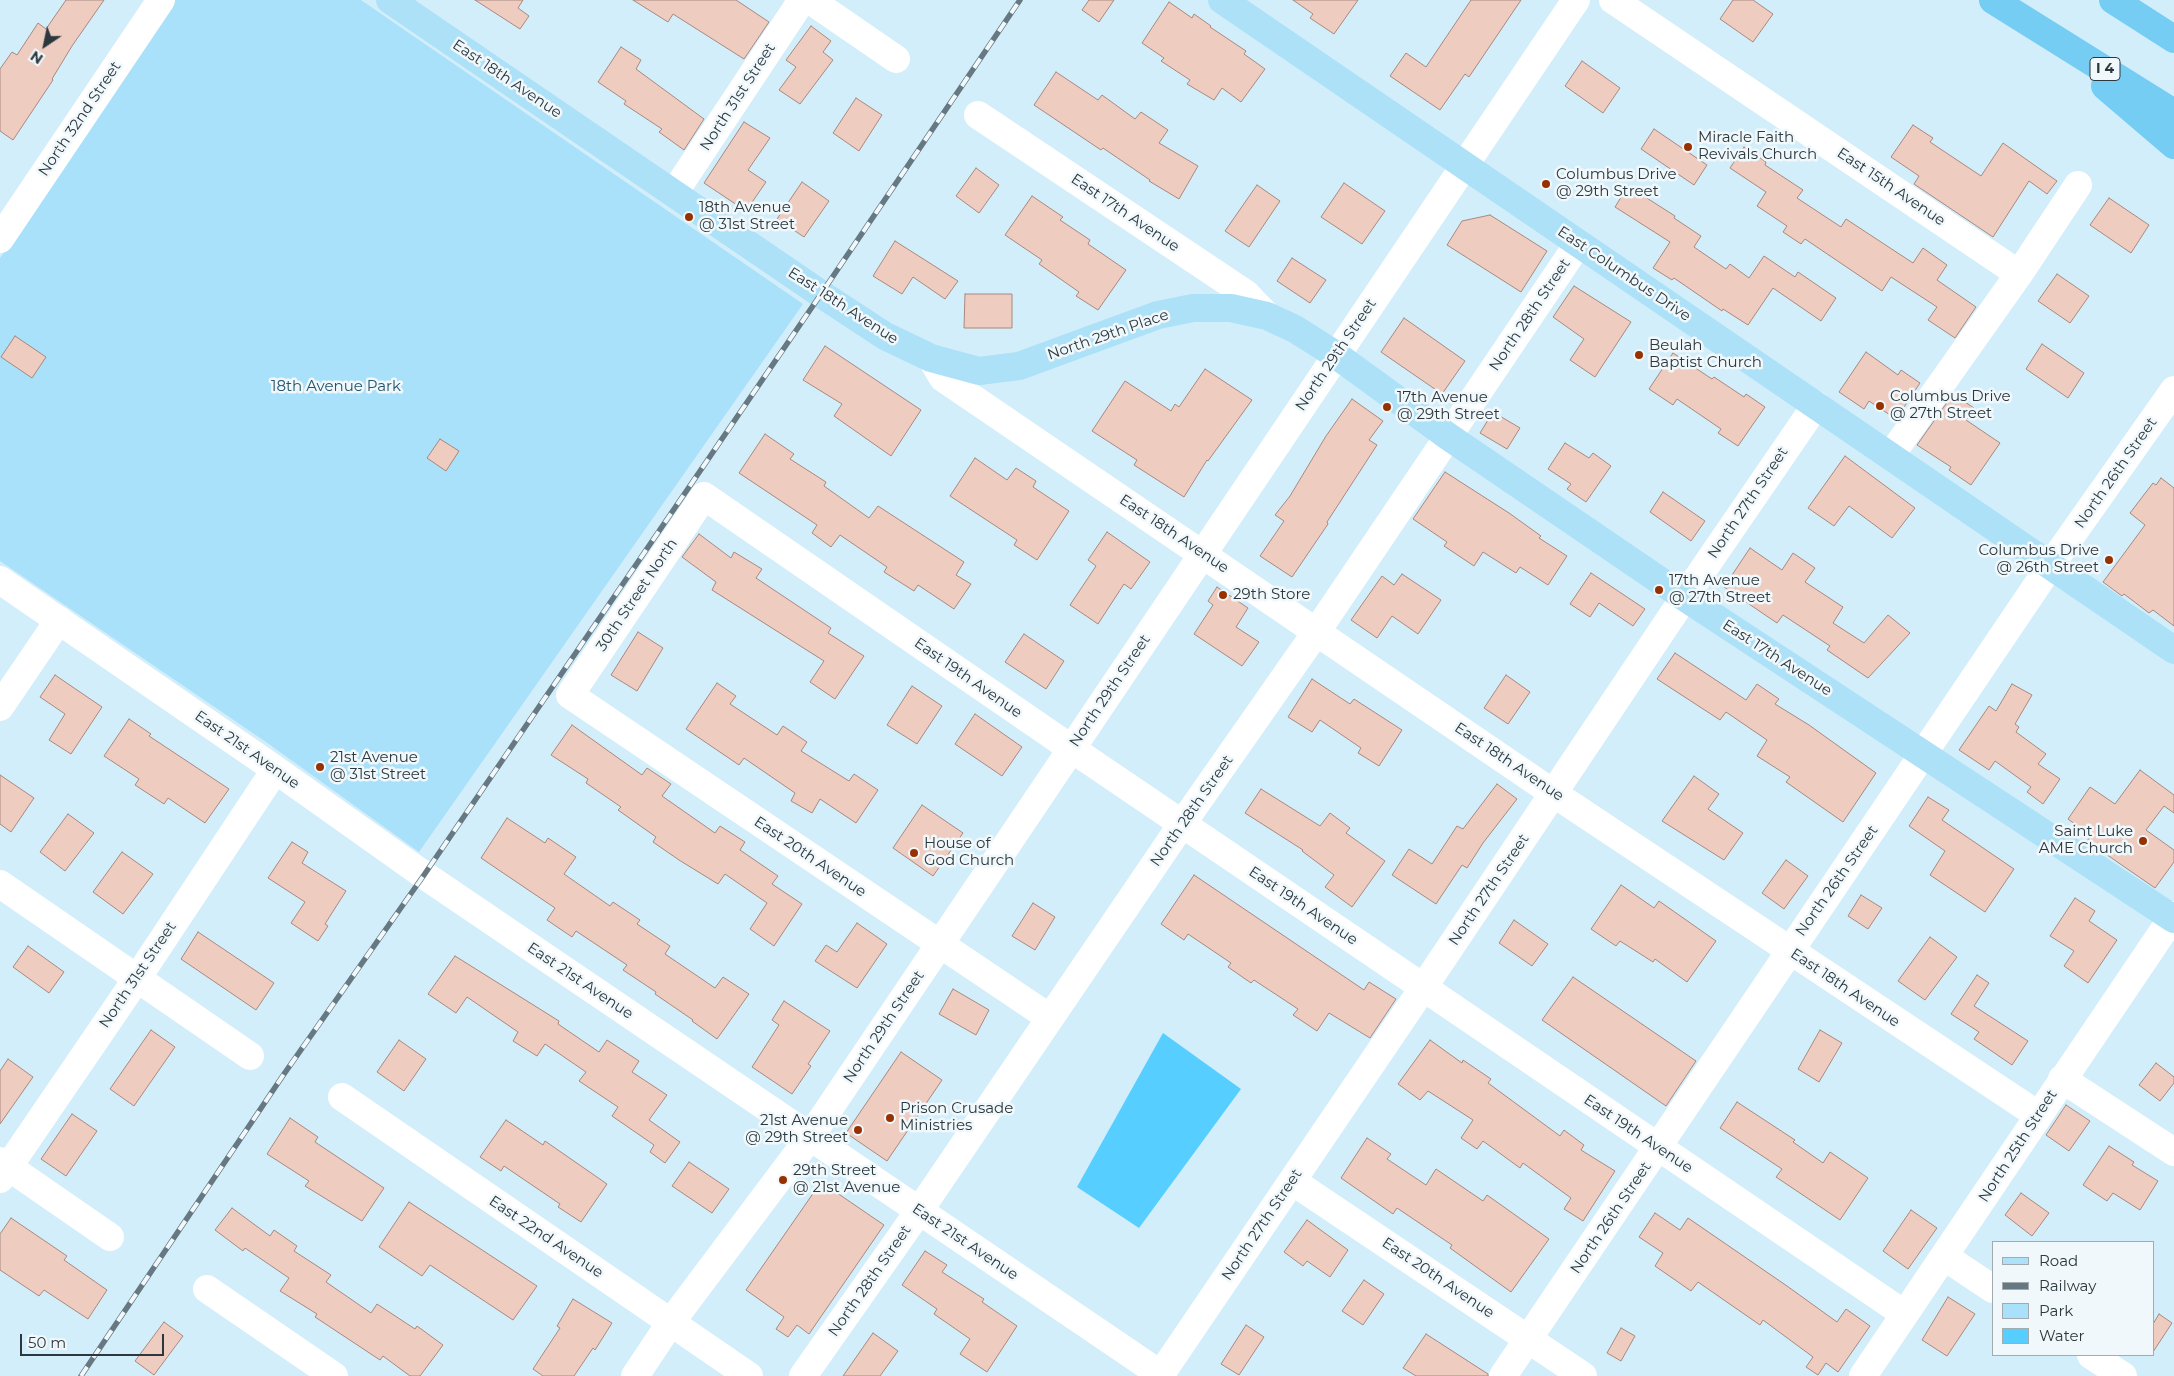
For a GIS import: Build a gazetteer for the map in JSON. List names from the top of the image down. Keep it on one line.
{"streets":{"highway":["I 4"],"main road":["East 18th Avenue","East 17th Avenue","East Columbus Drive","North 29th Place"],"street":["North 31st Street","North 32nd Street","East 15th Avenue","North 28th Street","North 29th Street","North 26th Street","North 27th Street","30th Street North","East 19th Avenue","East 21st Avenue","East 20th Avenue","North 25th Street","East 22nd Avenue"]},"crossings":[["East 18th Avenue","North 31st Street"],["East 18th Avenue","North 28th Street"],["East 18th Avenue","North 29th Place"],["East 18th Avenue","North 29th Street"],["East 18th Avenue","North 26th Street"],["East 18th Avenue","North 27th Street"],["East 18th Avenue","North 25th Street"],["North 31st Street","East 21st Avenue"],["East 17th Avenue","North 28th Street"],["East 17th Avenue","North 29th Place"],["East 17th Avenue","North 29th Street"],["East 17th Avenue","North 26th Street"],["East 17th Avenue","North 27th Street"],["East 17th Avenue","North 25th Street"],["East Columbus Drive","North 28th Street"],["East Columbus Drive","North 29th Street"],["East Columbus Drive","North 26th Street"],["East Columbus Drive","North 27th Street"],["North 28th Street","East 19th Avenue"],["North 28th Street","East 21st Avenue"],["North 28th Street","East 20th Avenue"],["North 29th Place","North 29th Street"],["North 29th Street","East 19th Avenue"],["North 29th Street","East 21st Avenue"],["North 29th Street","East 20th Avenue"],["North 29th Street","East 22nd Avenue"],["North 26th Street","East 19th Avenue"],["North 26th Street","East 20th Avenue"],["North 27th Street","East 19th Avenue"],["North 27th Street","East 21st Avenue"],["North 27th Street","East 20th Avenue"],["30th Street North","East 19th Avenue"],["30th Street North","East 20th Avenue"],["East 19th Avenue","North 25th Street"]],"parks":["18th Avenue Park"],"places":["Miracle Faith Revivals Church","Columbus Drive @ 29th Street","18th Avenue @ 31st Street","Beulah Baptist Church","Columbus Drive @ 27th Street","17th Avenue @ 29th Street","Columbus Drive @ 26th Street","17th Avenue @ 27th Street","29th Store","21st Avenue @ 31st Street","Saint Luke AME Church","House of God Church","Prison Crusade Ministries","21st Avenue @ 29th Street","29th Street @ 21st Avenue"],"legend":["Road","Railway","Park","Water"],"scale_bar":"50 m","north":"bottom left"}
